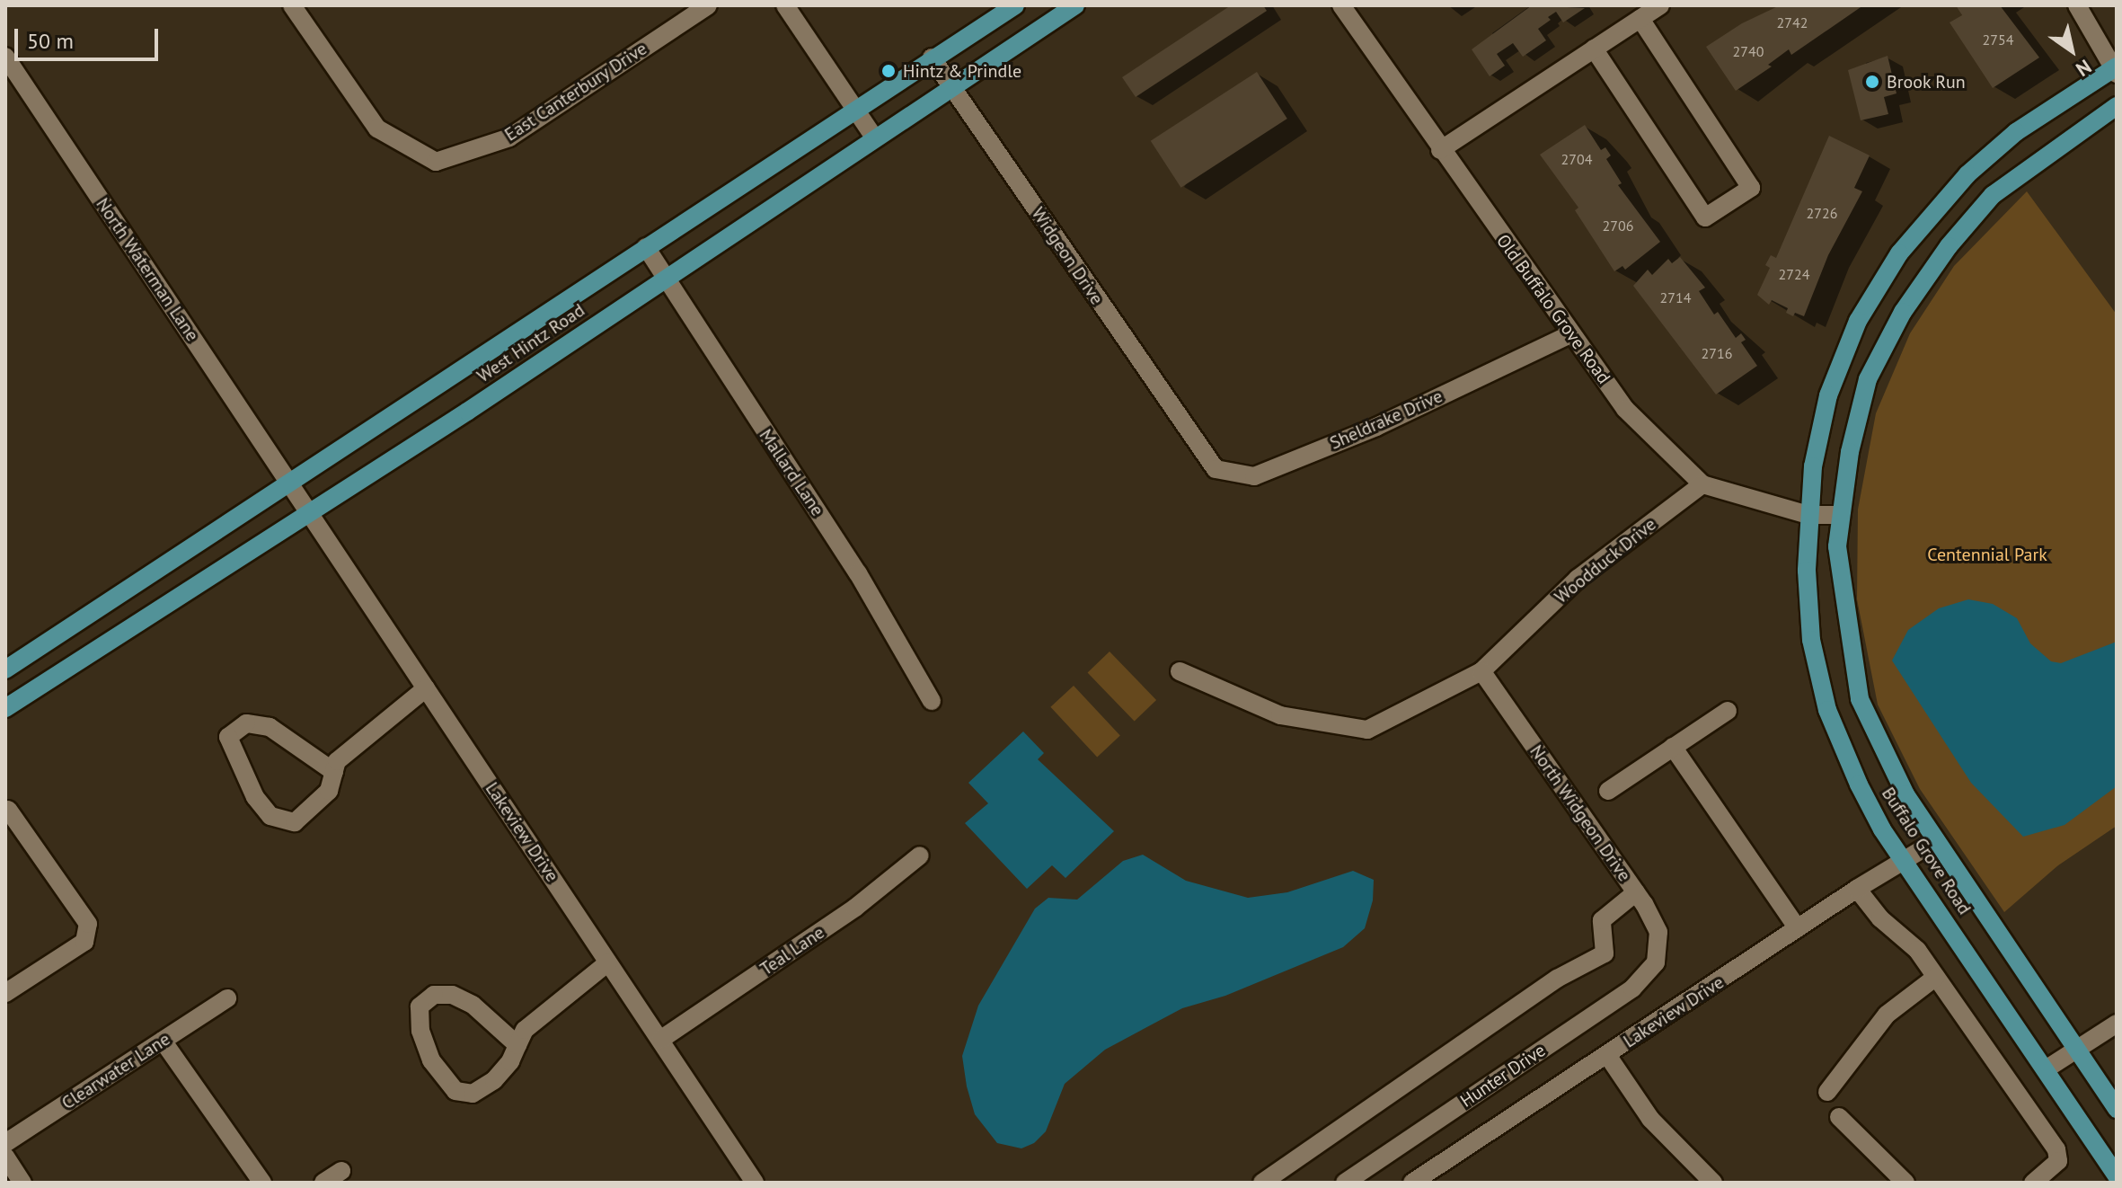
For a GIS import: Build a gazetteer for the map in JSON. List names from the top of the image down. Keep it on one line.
{"streets":{"main road":["West Hintz Road","Buffalo Grove Road"],"street":["East Canterbury Drive","Widgeon Drive","North Waterman Lane","Old Buffalo Grove Road","Sheldrake Drive","Mallard Lane","Woodduck Drive","North Widgeon Drive","Lakeview Drive","Teal Lane","Clearwater Lane","Hunter Drive"]},"crossings":[["Widgeon Drive","West Hintz Road"],["Widgeon Drive","Sheldrake Drive"],["North Waterman Lane","West Hintz Road"],["North Waterman Lane","Lakeview Drive"],["Old Buffalo Grove Road","Sheldrake Drive"],["Old Buffalo Grove Road","Woodduck Drive"],["Old Buffalo Grove Road","Buffalo Grove Road"],["West Hintz Road","Mallard Lane"],["West Hintz Road","Lakeview Drive"],["Woodduck Drive","North Widgeon Drive"],["North Widgeon Drive","Hunter Drive"],["Lakeview Drive","Buffalo Grove Road"],["Lakeview Drive","Teal Lane"]],"parks":["Centennial Park"],"places":["Hintz & Prindle","Brook Run"],"house_numbers":["2742","2754","2740","2704","2726","2706","2724","2714","2716"],"scale_bar":"50 m","north":"bottom right"}
